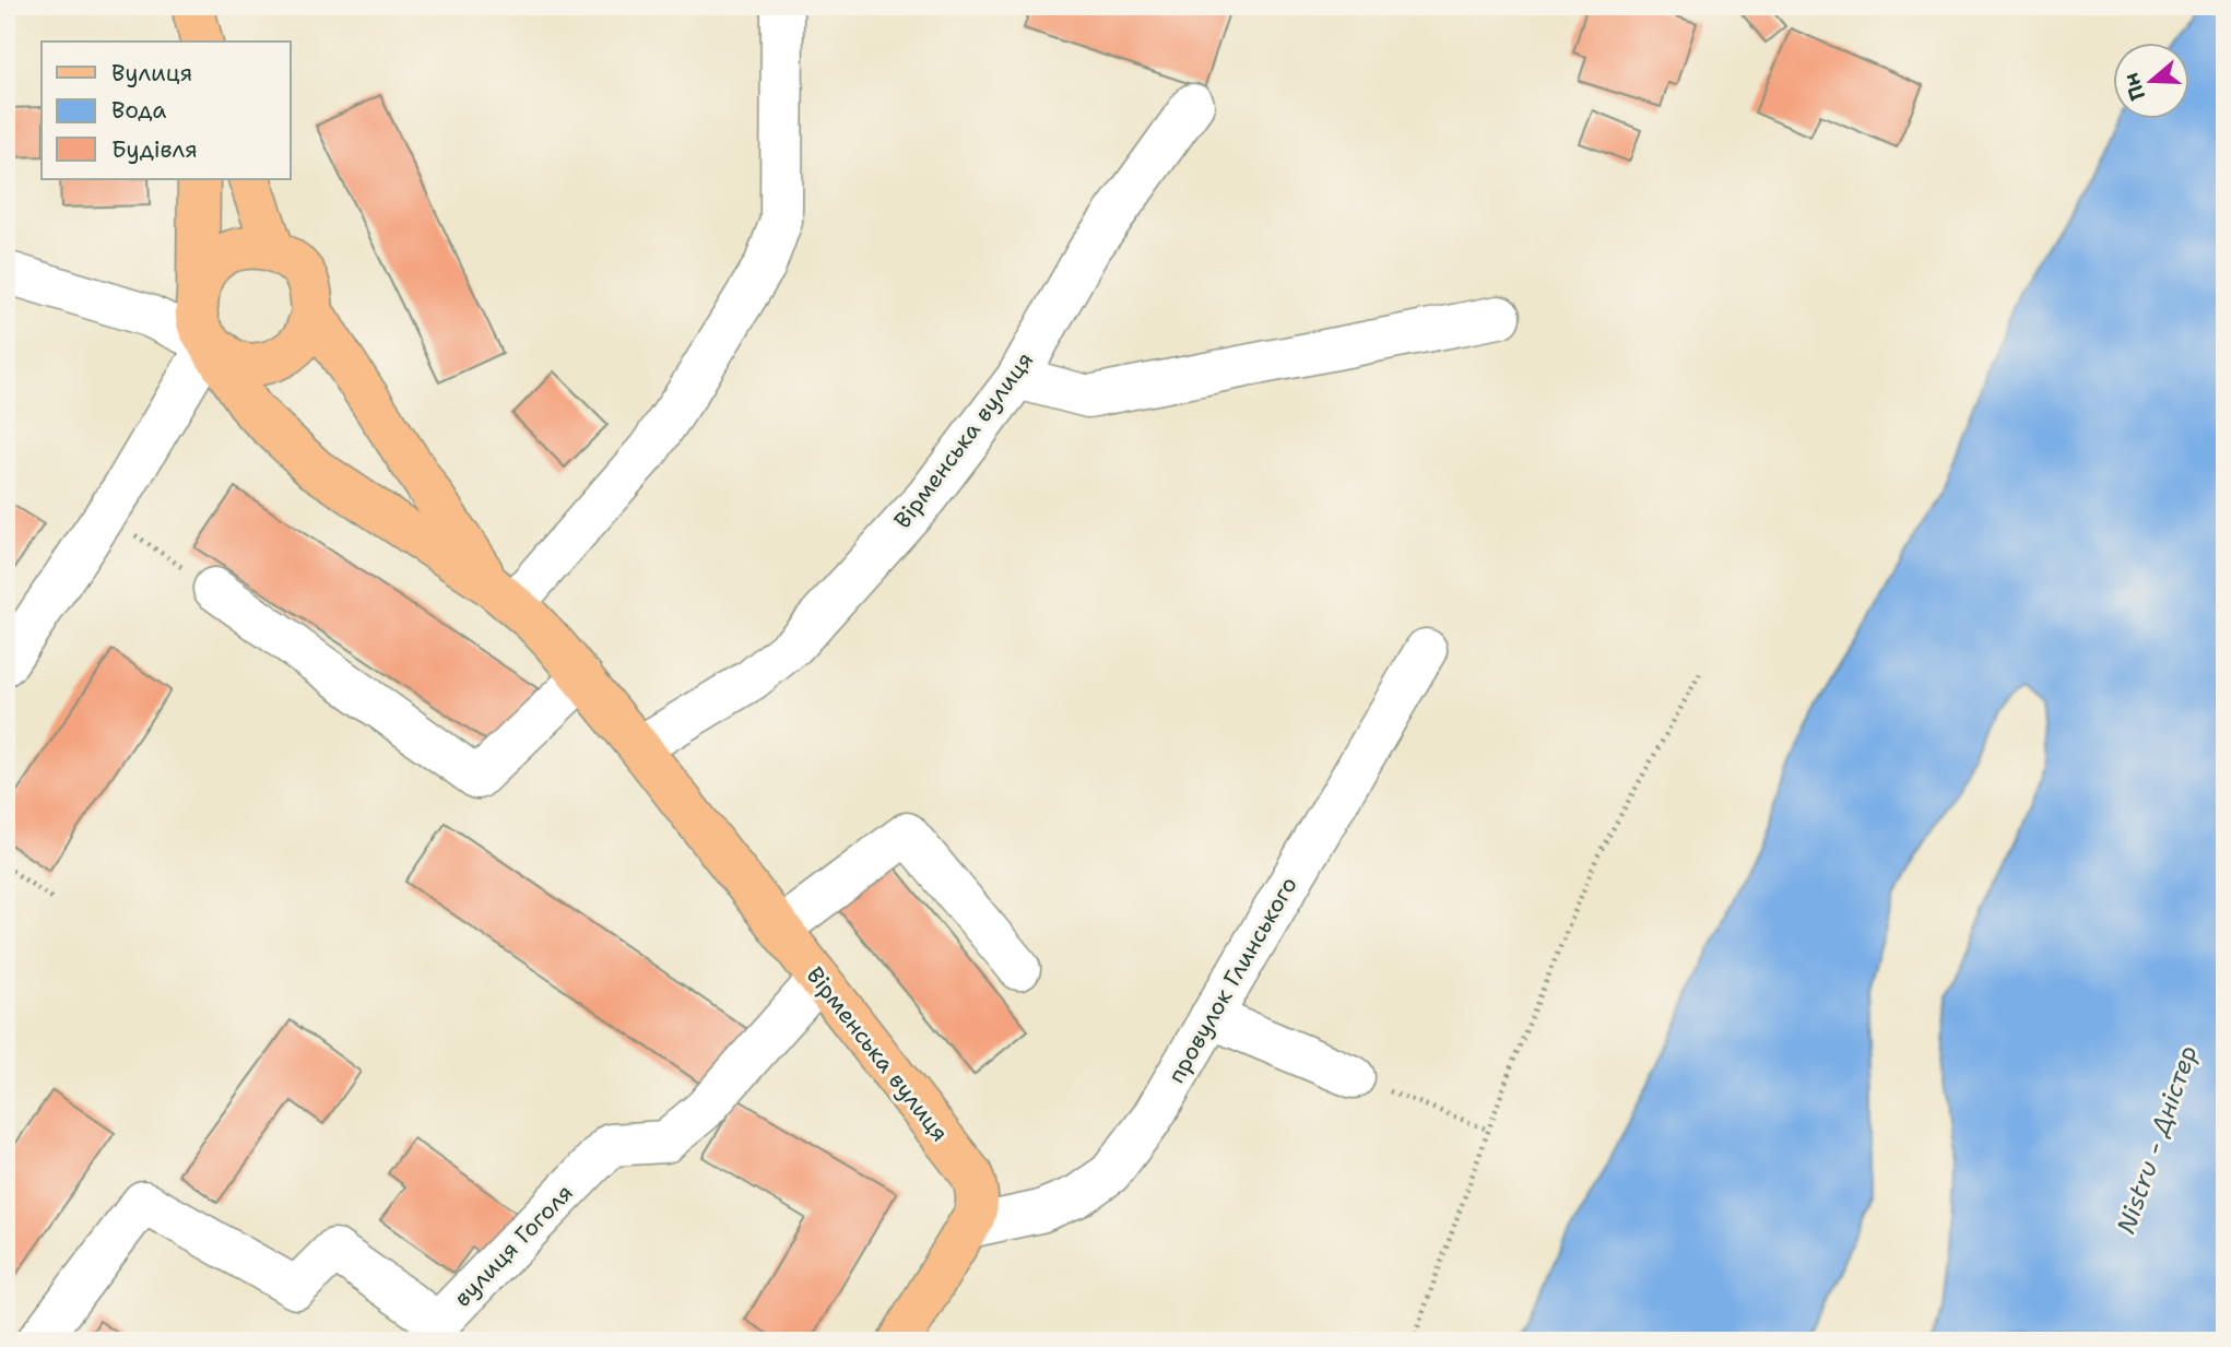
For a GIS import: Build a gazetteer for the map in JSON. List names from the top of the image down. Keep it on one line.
{"streets":{"main road":["Вірменська вулиця"],"street":["провулок Глинського","вулиця Гоголя"]},"crossings":[["Вірменська вулиця","провулок Глинського"],["Вірменська вулиця","вулиця Гоголя"]],"water":["Nistru - Дністер"],"legend":["Вулиця","Вода","Будівля"],"north":"left"}
